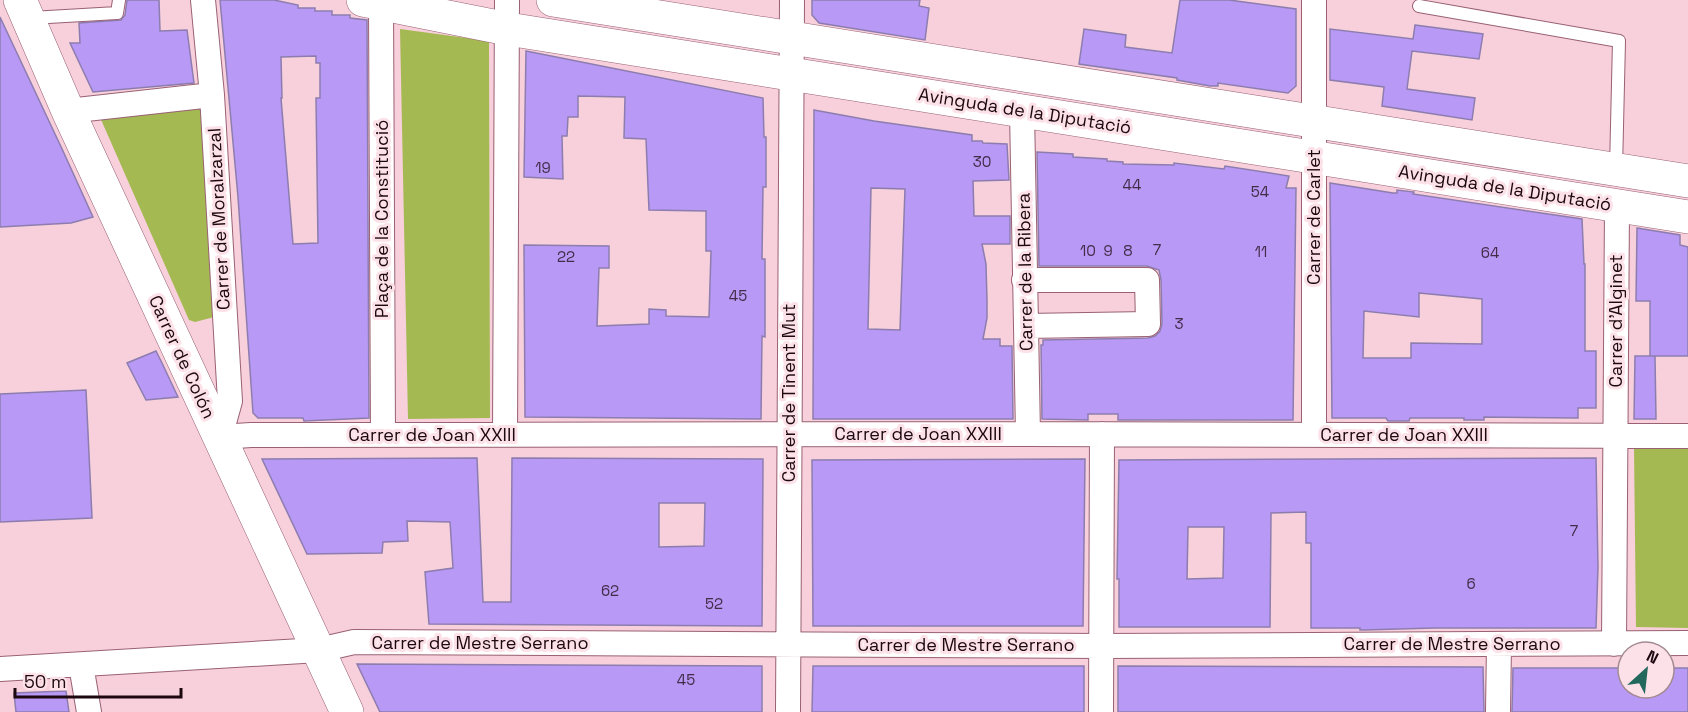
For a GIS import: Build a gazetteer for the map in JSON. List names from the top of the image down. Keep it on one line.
{"streets":{"street":["Avinguda de la Diputació","Carrer de Carlet","Carrer de Moralzarzal","Plaça de la Constitució","Carrer de la Ribera","Carrer d'Alginet","Carrer de Colón","Carrer de Tinent Mut","Carrer de Joan XXIII","Carrer de Mestre Serrano"]},"crossings":[["Avinguda de la Diputació","Carrer de Carlet"],["Avinguda de la Diputació","Plaça de la Constitució"],["Avinguda de la Diputació","Carrer de la Ribera"],["Avinguda de la Diputació","Carrer d'Alginet"],["Avinguda de la Diputació","Carrer de Tinent Mut"],["Carrer de Carlet","Carrer de Joan XXIII"],["Carrer de Moralzarzal","Carrer de Colón"],["Carrer de Moralzarzal","Carrer de Joan XXIII"],["Plaça de la Constitució","Carrer de Joan XXIII"],["Carrer de la Ribera","Carrer de Joan XXIII"],["Carrer d'Alginet","Carrer de Joan XXIII"],["Carrer d'Alginet","Carrer de Mestre Serrano"],["Carrer de Colón","Carrer de Joan XXIII"],["Carrer de Colón","Carrer de Mestre Serrano"],["Carrer de Tinent Mut","Carrer de Joan XXIII"],["Carrer de Tinent Mut","Carrer de Mestre Serrano"]],"house_numbers":["30","19","44","54","7","10","9","8","11","64","22","45","3","7","6","62","52","45"],"scale_bar":"50 m","north":"top right"}
